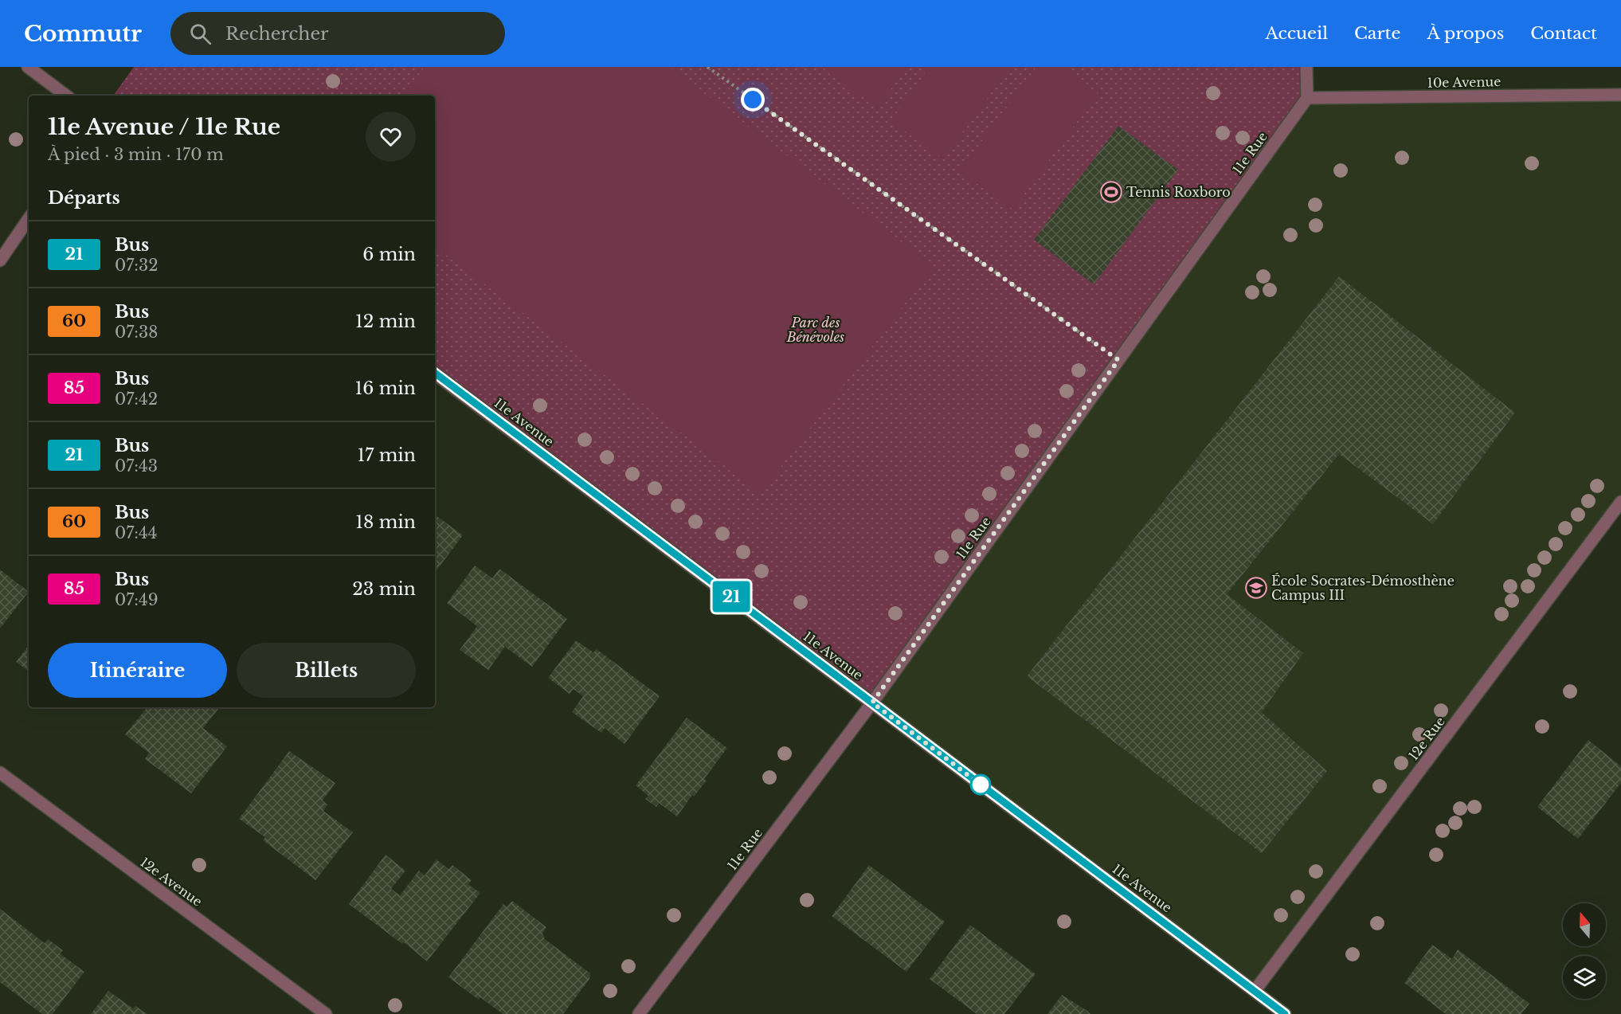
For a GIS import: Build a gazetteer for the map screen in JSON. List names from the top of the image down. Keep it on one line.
{"streets":{"street":["10e Avenue","11e Rue","11e Avenue","12e Rue","12e Avenue"]},"crossings":[["10e Avenue","11e Rue"],["11e Rue","11e Avenue"],["11e Avenue","12e Rue"]],"parks":["Parc des Bénévoles"],"places":{"sports":["Tennis Roxboro"],"school or university":["École Socrates-Démosthène Campus III"]},"lines":["bus line 21"],"north":"top","page":{"header":"Commutr","search":"Rechercher","nav":["Accueil","Carte","À propos","Contact"],"on_map":"21","heading":[["11e Avenue / 11e Rue","À pied · 3 min · 170 m"],"Départs"],"list":[{"mark":"21","name":"Bus","note":"07:32","value":"6 min"},{"mark":"60","name":"Bus","note":"07:38","value":"12 min"},{"mark":"85","name":"Bus","note":"07:42","value":"16 min"},{"mark":"21","name":"Bus","note":"07:43","value":"17 min"},{"mark":"60","name":"Bus","note":"07:44","value":"18 min"},{"mark":"85","name":"Bus","note":"07:49","value":"23 min"}],"buttons":["Itinéraire","Billets"]}}
